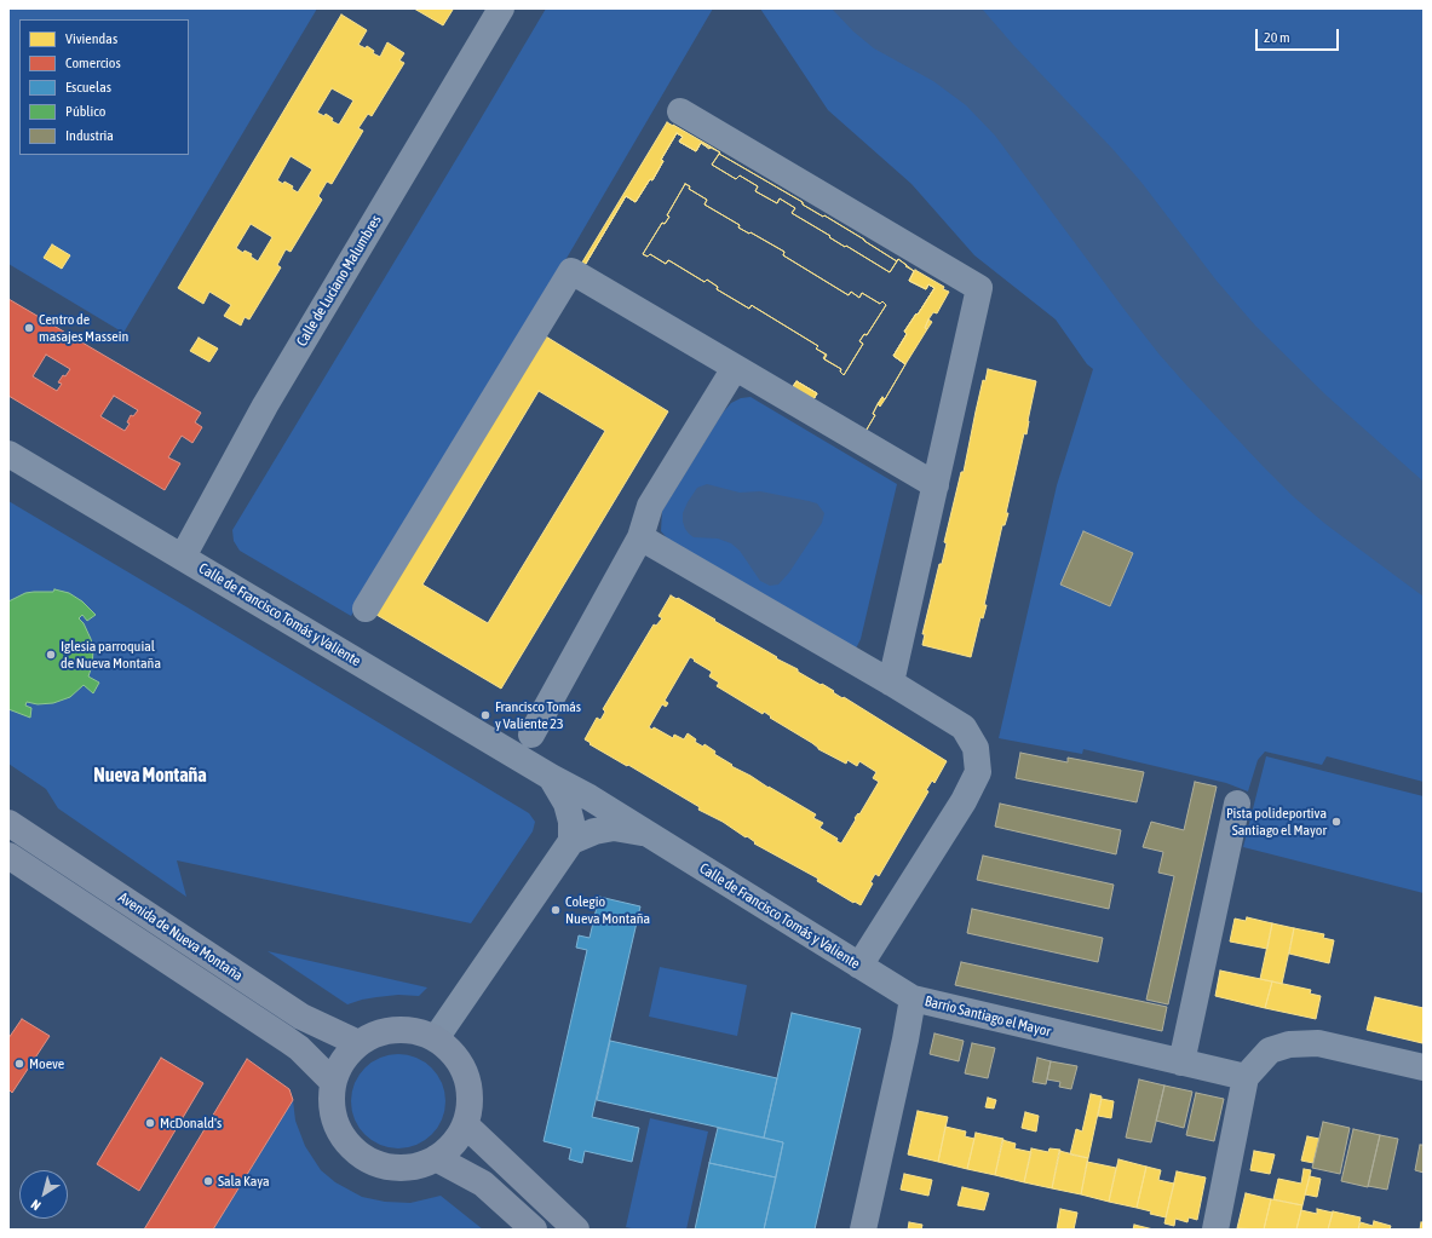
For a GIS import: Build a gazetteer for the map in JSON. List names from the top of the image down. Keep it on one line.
{"streets":{"main road":["Avenida de Nueva Montaña"],"street":["Calle de Luciano Malumbres","Calle de Francisco Tomás y Valiente","Barrio Santiago el Mayor"]},"crossings":[["Calle de Luciano Malumbres","Calle de Francisco Tomás y Valiente"],["Calle de Francisco Tomás y Valiente","Barrio Santiago el Mayor"]],"districts":["Nueva Montaña"],"places":["Centro de masajes Massein","Iglesia parroquial de Nueva Montaña","Francisco Tomás y Valiente 23","Pista polideportiva Santiago el Mayor","Colegio Nueva Montaña","Moeve","McDonald's","Sala Kaya"],"legend":["Viviendas","Comercios","Escuelas","Público","Industria"],"scale_bar":"20 m","north":"bottom left"}
